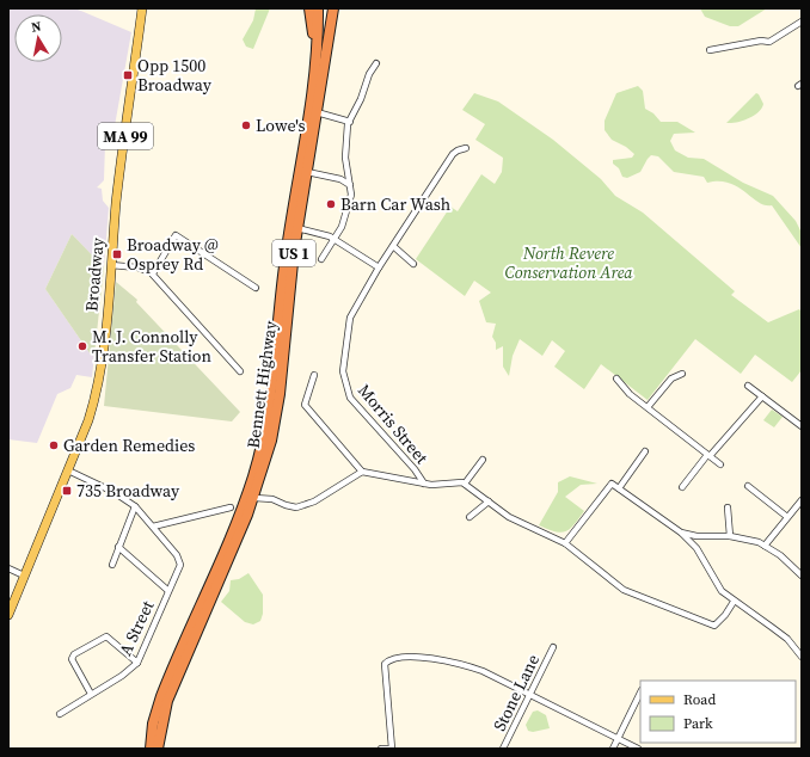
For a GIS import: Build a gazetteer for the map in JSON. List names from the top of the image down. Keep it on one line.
{"streets":{"highway":["US 1","Bennett Highway"],"main road":["MA 99","Broadway"],"street":["Morris Street","A Street","Stone Lane"]},"parks":["North Revere Conservation Area"],"places":{"transit":["Opp 1500 Broadway","Broadway @ Osprey Rd","735 Broadway"],"other":["Lowe's","Barn Car Wash","M. J. Connolly Transfer Station","Garden Remedies"]},"legend":["Road","Park"],"north":"top"}
